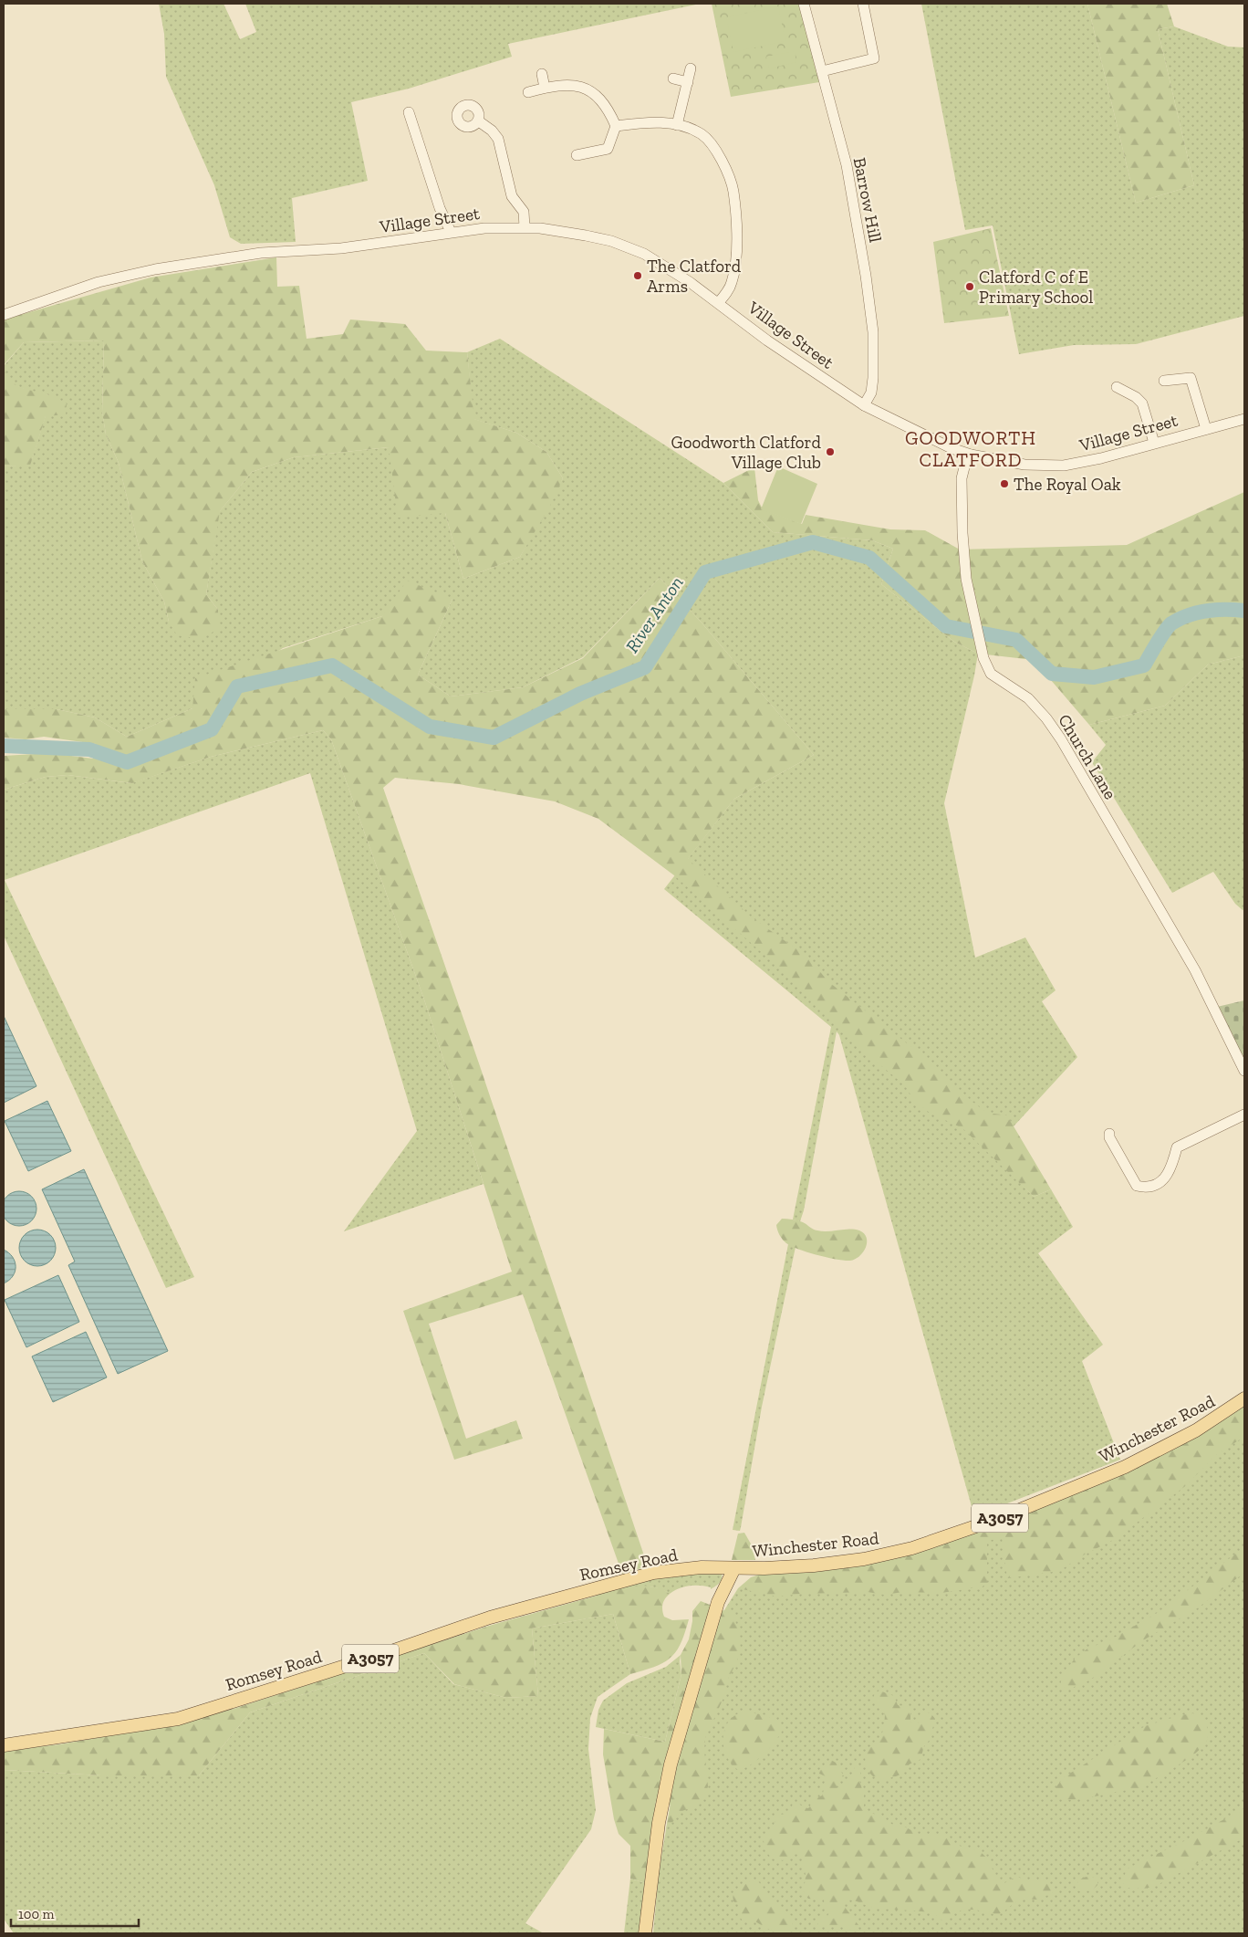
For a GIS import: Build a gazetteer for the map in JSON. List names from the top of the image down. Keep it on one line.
{"streets":{"main road":["Winchester Road","A3057","Romsey Road"],"street":["Barrow Hill","Village Street","Church Lane"]},"crossings":[["Barrow Hill","Village Street"],["Village Street","Church Lane"],["Winchester Road","Romsey Road"]],"districts":["GOODWORTH CLATFORD"],"water":["River Anton"],"places":["The Clatford Arms","Clatford C of E Primary School","Goodworth Clatford Village Club","The Royal Oak"],"scale_bar":"100 m"}
